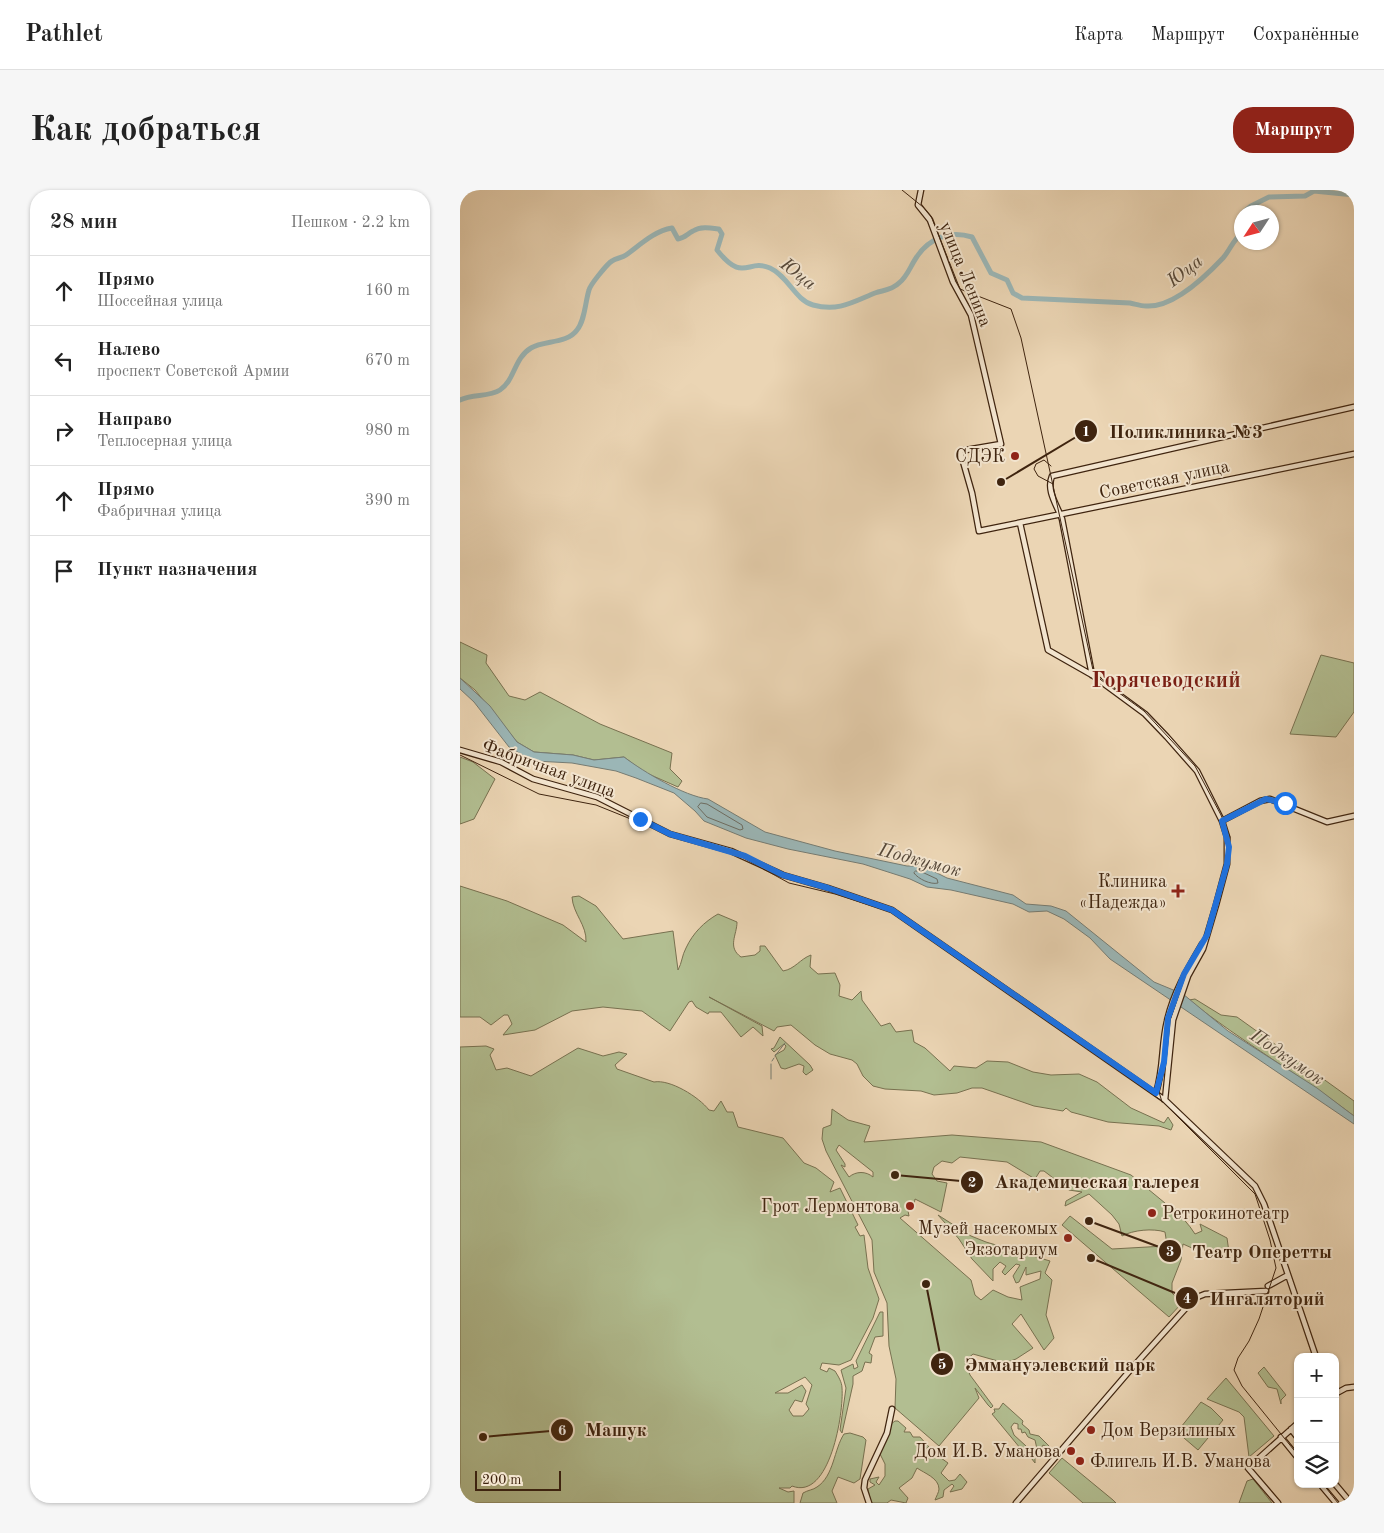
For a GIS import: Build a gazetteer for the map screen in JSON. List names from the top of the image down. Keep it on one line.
{"streets":{"main road":["улица Ленина","Советская улица","Фабричная улица"]},"crossings":[["улица Ленина","Советская улица"]],"districts":["Горячеводский"],"water":["Юца","Подкумок"],"places":{"other":["СДЭК","Поликлиника №3","Академическая галерея","Грот Лермонтова","Ретрокинотеатр","Театр Оперетты","Музей насекомых Экзотариум","Ингаляторий","Эммануэлевский парк","Дом Верзилиных","Машук","Дом И.В. Уманова","Флигель И.В. Уманова"],"health":["Клиника «Надежда»"]},"scale_bar":"200 m","north":"bottom left","page":{"header":"Pathlet","nav":["Карта","Маршрут","Сохранённые"],"buttons":"Маршрут","title":"Как добраться","heading":["28 мин","Пешком · 2.2 km"],"list":[["Прямо","Шоссейная улица","160 m"],["Налево","проспект Советской Армии","670 m"],["Направо","Теплосерная улица","980 m"],["Прямо","Фабричная улица","390 m"],"Пункт назначения"],"map_buttons":["+","−"],"scale":"200 m"}}
